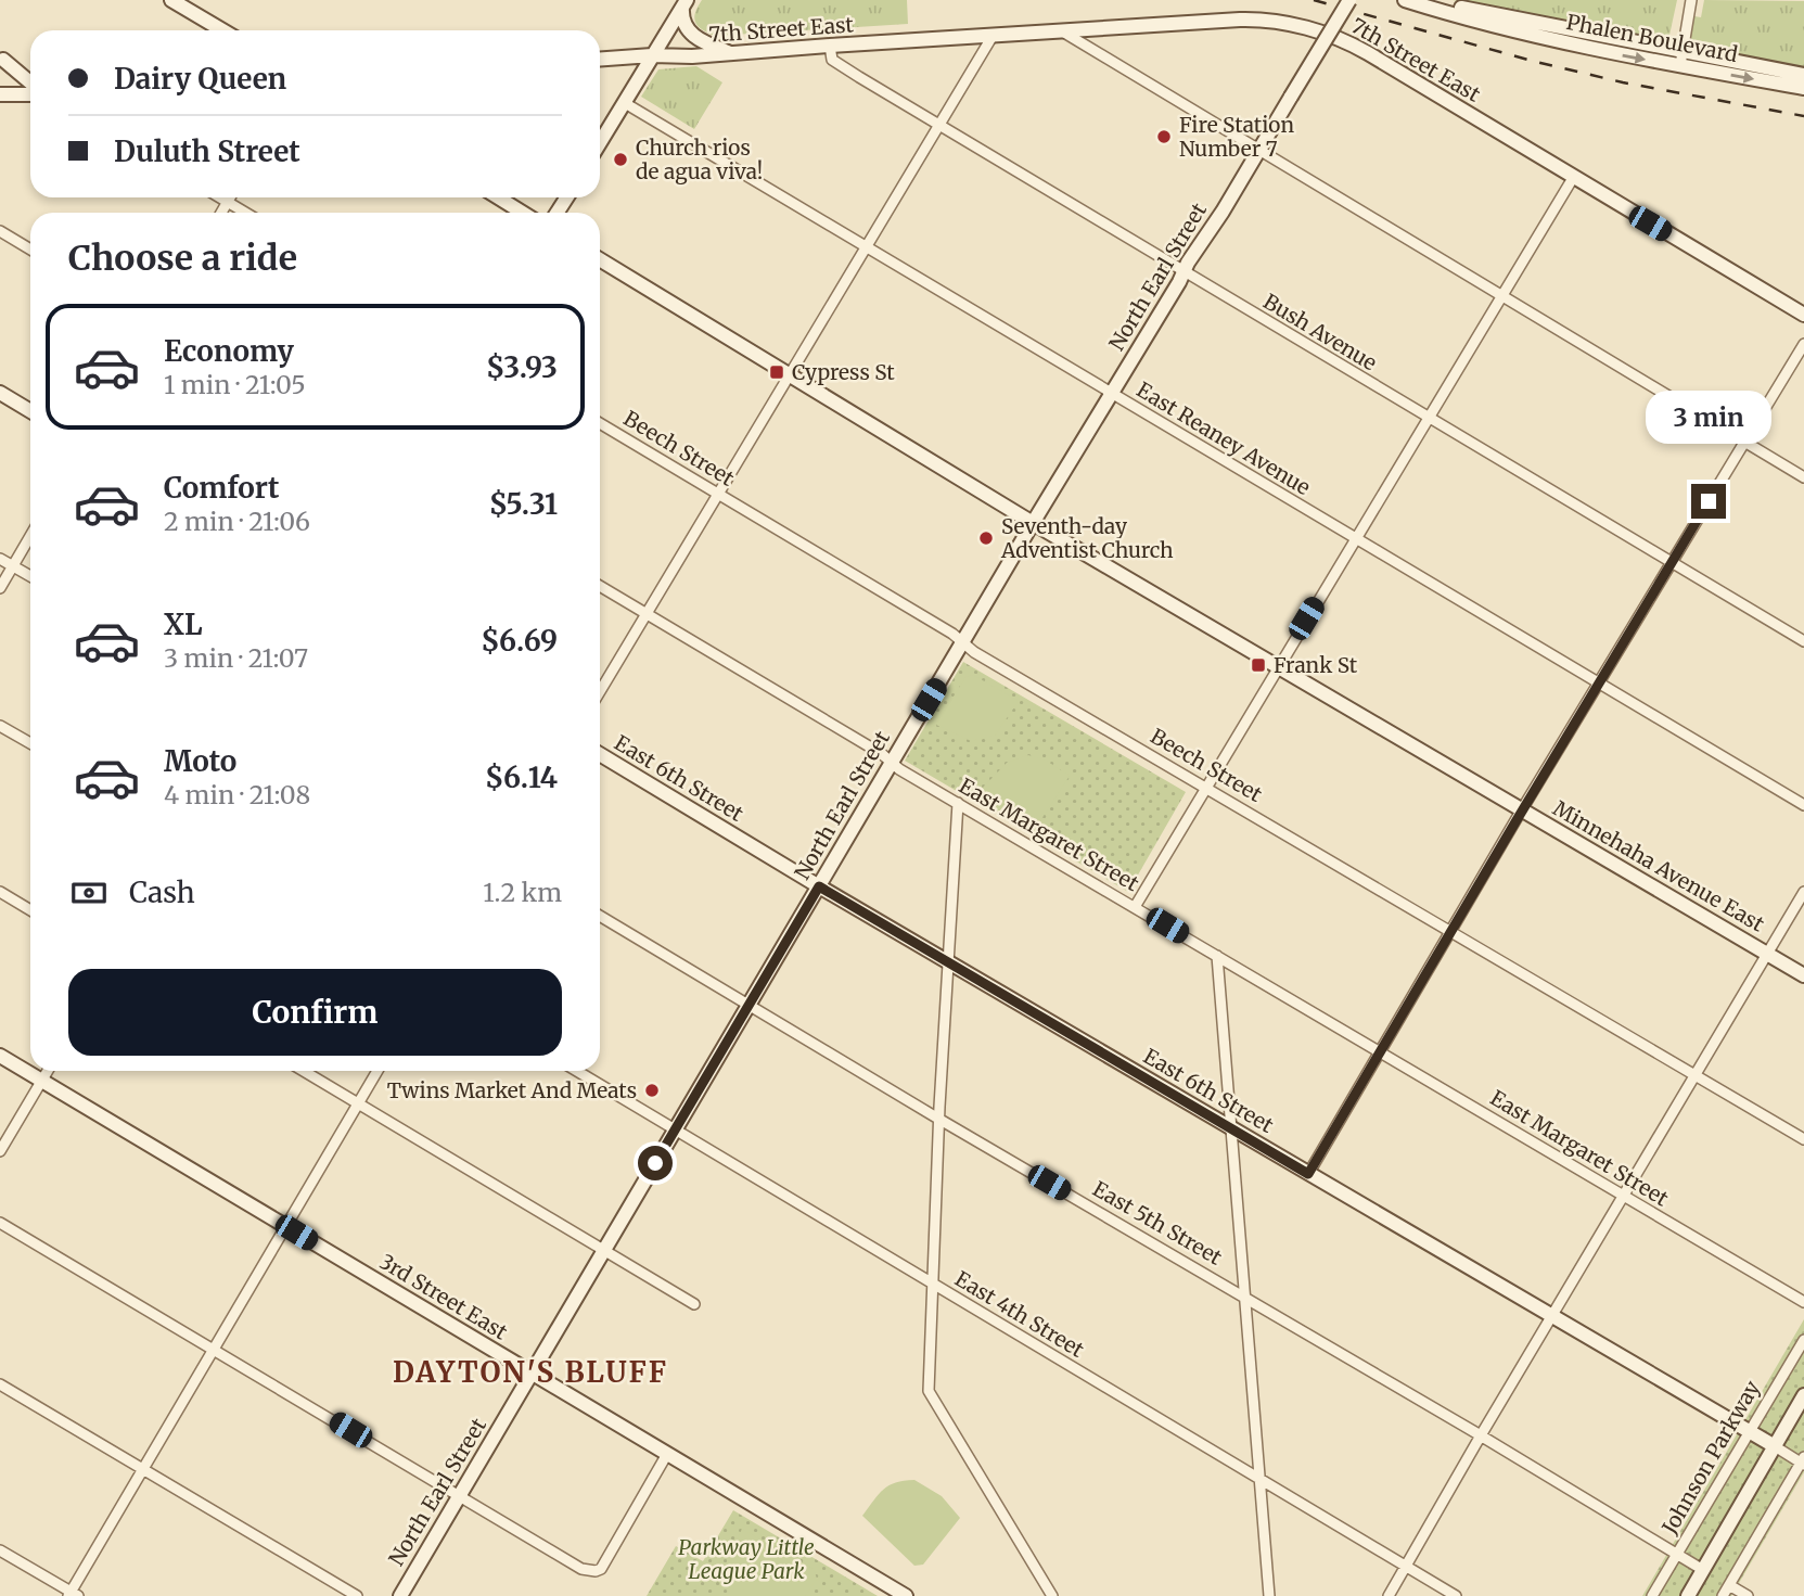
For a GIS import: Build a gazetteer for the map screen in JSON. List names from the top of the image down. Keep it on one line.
{"streets":{"street":["7th Street East","Phalen Boulevard","North Earl Street","Bush Avenue","East Reaney Avenue","Beech Street","East 6th Street","East Margaret Street","Minnehaha Avenue East","East 5th Street","3rd Street East","East 4th Street","Johnson Parkway"]},"crossings":[["7th Street East","Bush Avenue"],["North Earl Street","Bush Avenue"],["North Earl Street","East Reaney Avenue"],["North Earl Street","Beech Street"],["North Earl Street","East 6th Street"],["North Earl Street","East Margaret Street"],["North Earl Street","Minnehaha Avenue East"],["North Earl Street","East 5th Street"],["North Earl Street","3rd Street East"],["North Earl Street","East 4th Street"],["East 6th Street","Johnson Parkway"],["East 5th Street","Johnson Parkway"]],"districts":["DAYTON'S BLUFF"],"parks":["Parkway Little League Park"],"places":{"other":["Fire Station Number 7","Church rios de agua viva!","Seventh-day Adventist Church","Twins Market And Meats"],"transit":["Cypress St","Frank St"]},"page":{"banner":["Dairy Queen","Duluth Street"],"heading":"Choose a ride","list":[{"name":"Economy","note":"1 min · 21:05","value":"$3.93"},{"name":"Comfort","note":"2 min · 21:06","value":"$5.31"},{"name":"XL","note":"3 min · 21:07","value":"$6.69"},{"name":"Moto","note":"4 min · 21:08","value":"$6.14"}],"bubble":"3 min","pay":["Cash","1.2 km"],"buttons":"Confirm"}}
